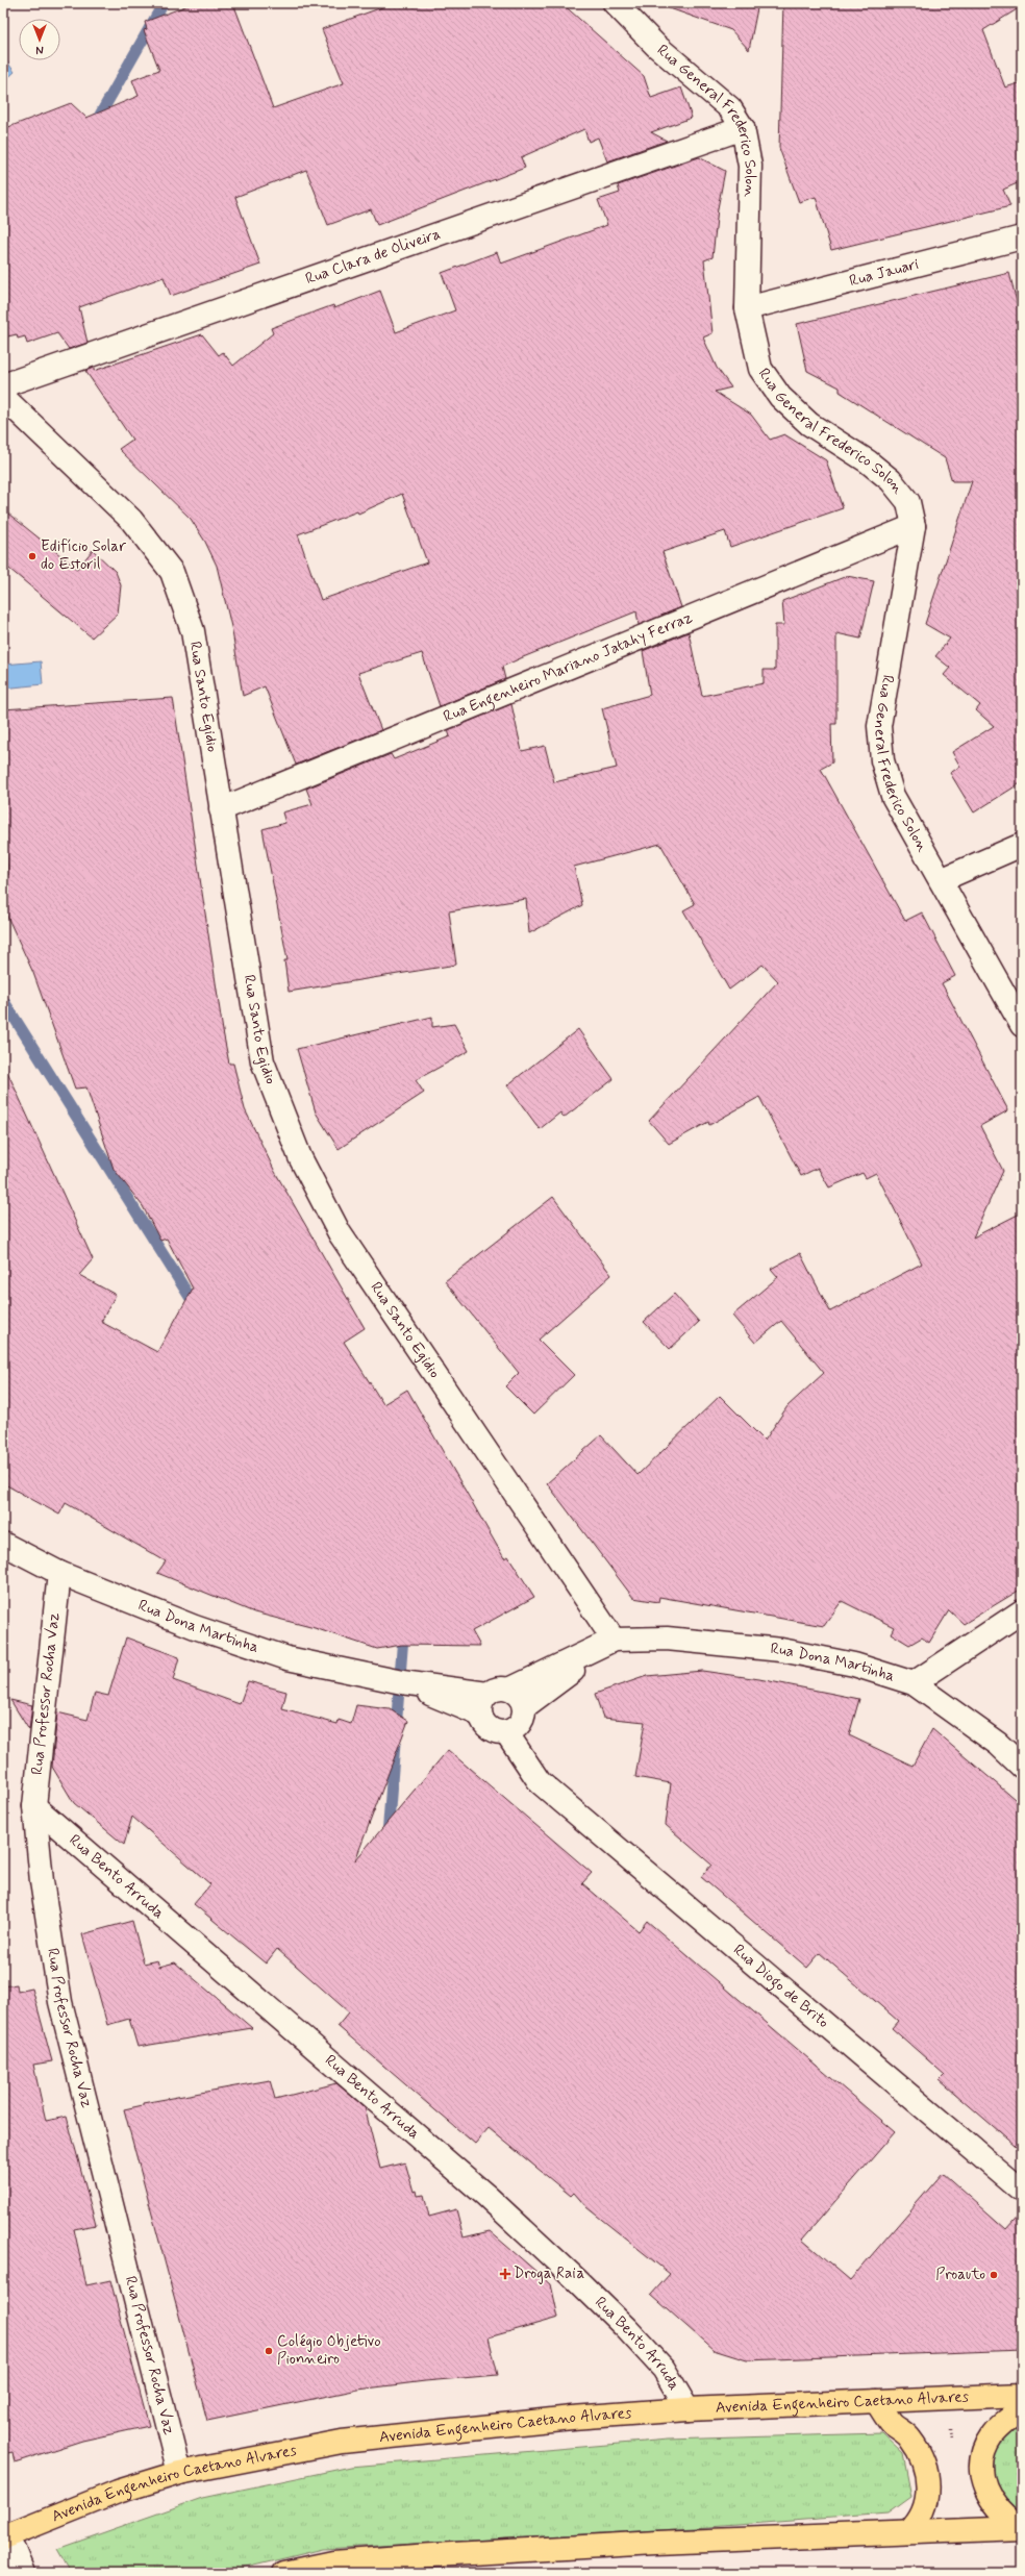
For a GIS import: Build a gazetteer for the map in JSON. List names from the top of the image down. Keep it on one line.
{"streets":{"main road":["Avenida Engenheiro Caetano Alvares"],"street":["Rua General Frederico Solon","Rua Clara de Oliveira","Rua Jauari","Rua Engenheiro Mariano Jatahy Ferraz","Rua Santo Egidio","Rua Dona Martinha","Rua Professor Rocha Vaz","Rua Bento Arruda","Rua Diogo de Brito"]},"crossings":[["Rua General Frederico Solon","Rua Clara de Oliveira"],["Rua General Frederico Solon","Rua Jauari"],["Rua General Frederico Solon","Rua Engenheiro Mariano Jatahy Ferraz"],["Rua Engenheiro Mariano Jatahy Ferraz","Rua Santo Egidio"],["Rua Santo Egidio","Rua Dona Martinha"],["Rua Dona Martinha","Rua Professor Rocha Vaz"],["Rua Dona Martinha","Rua Diogo de Brito"],["Rua Professor Rocha Vaz","Rua Bento Arruda"],["Rua Professor Rocha Vaz","Avenida Engenheiro Caetano Alvares"],["Rua Bento Arruda","Avenida Engenheiro Caetano Alvares"]],"places":{"other":["Edifício Solar do Estoril","Proauto","Colégio Objetivo Pionneiro"],"health":["Droga Raia"]},"north":"bottom"}
